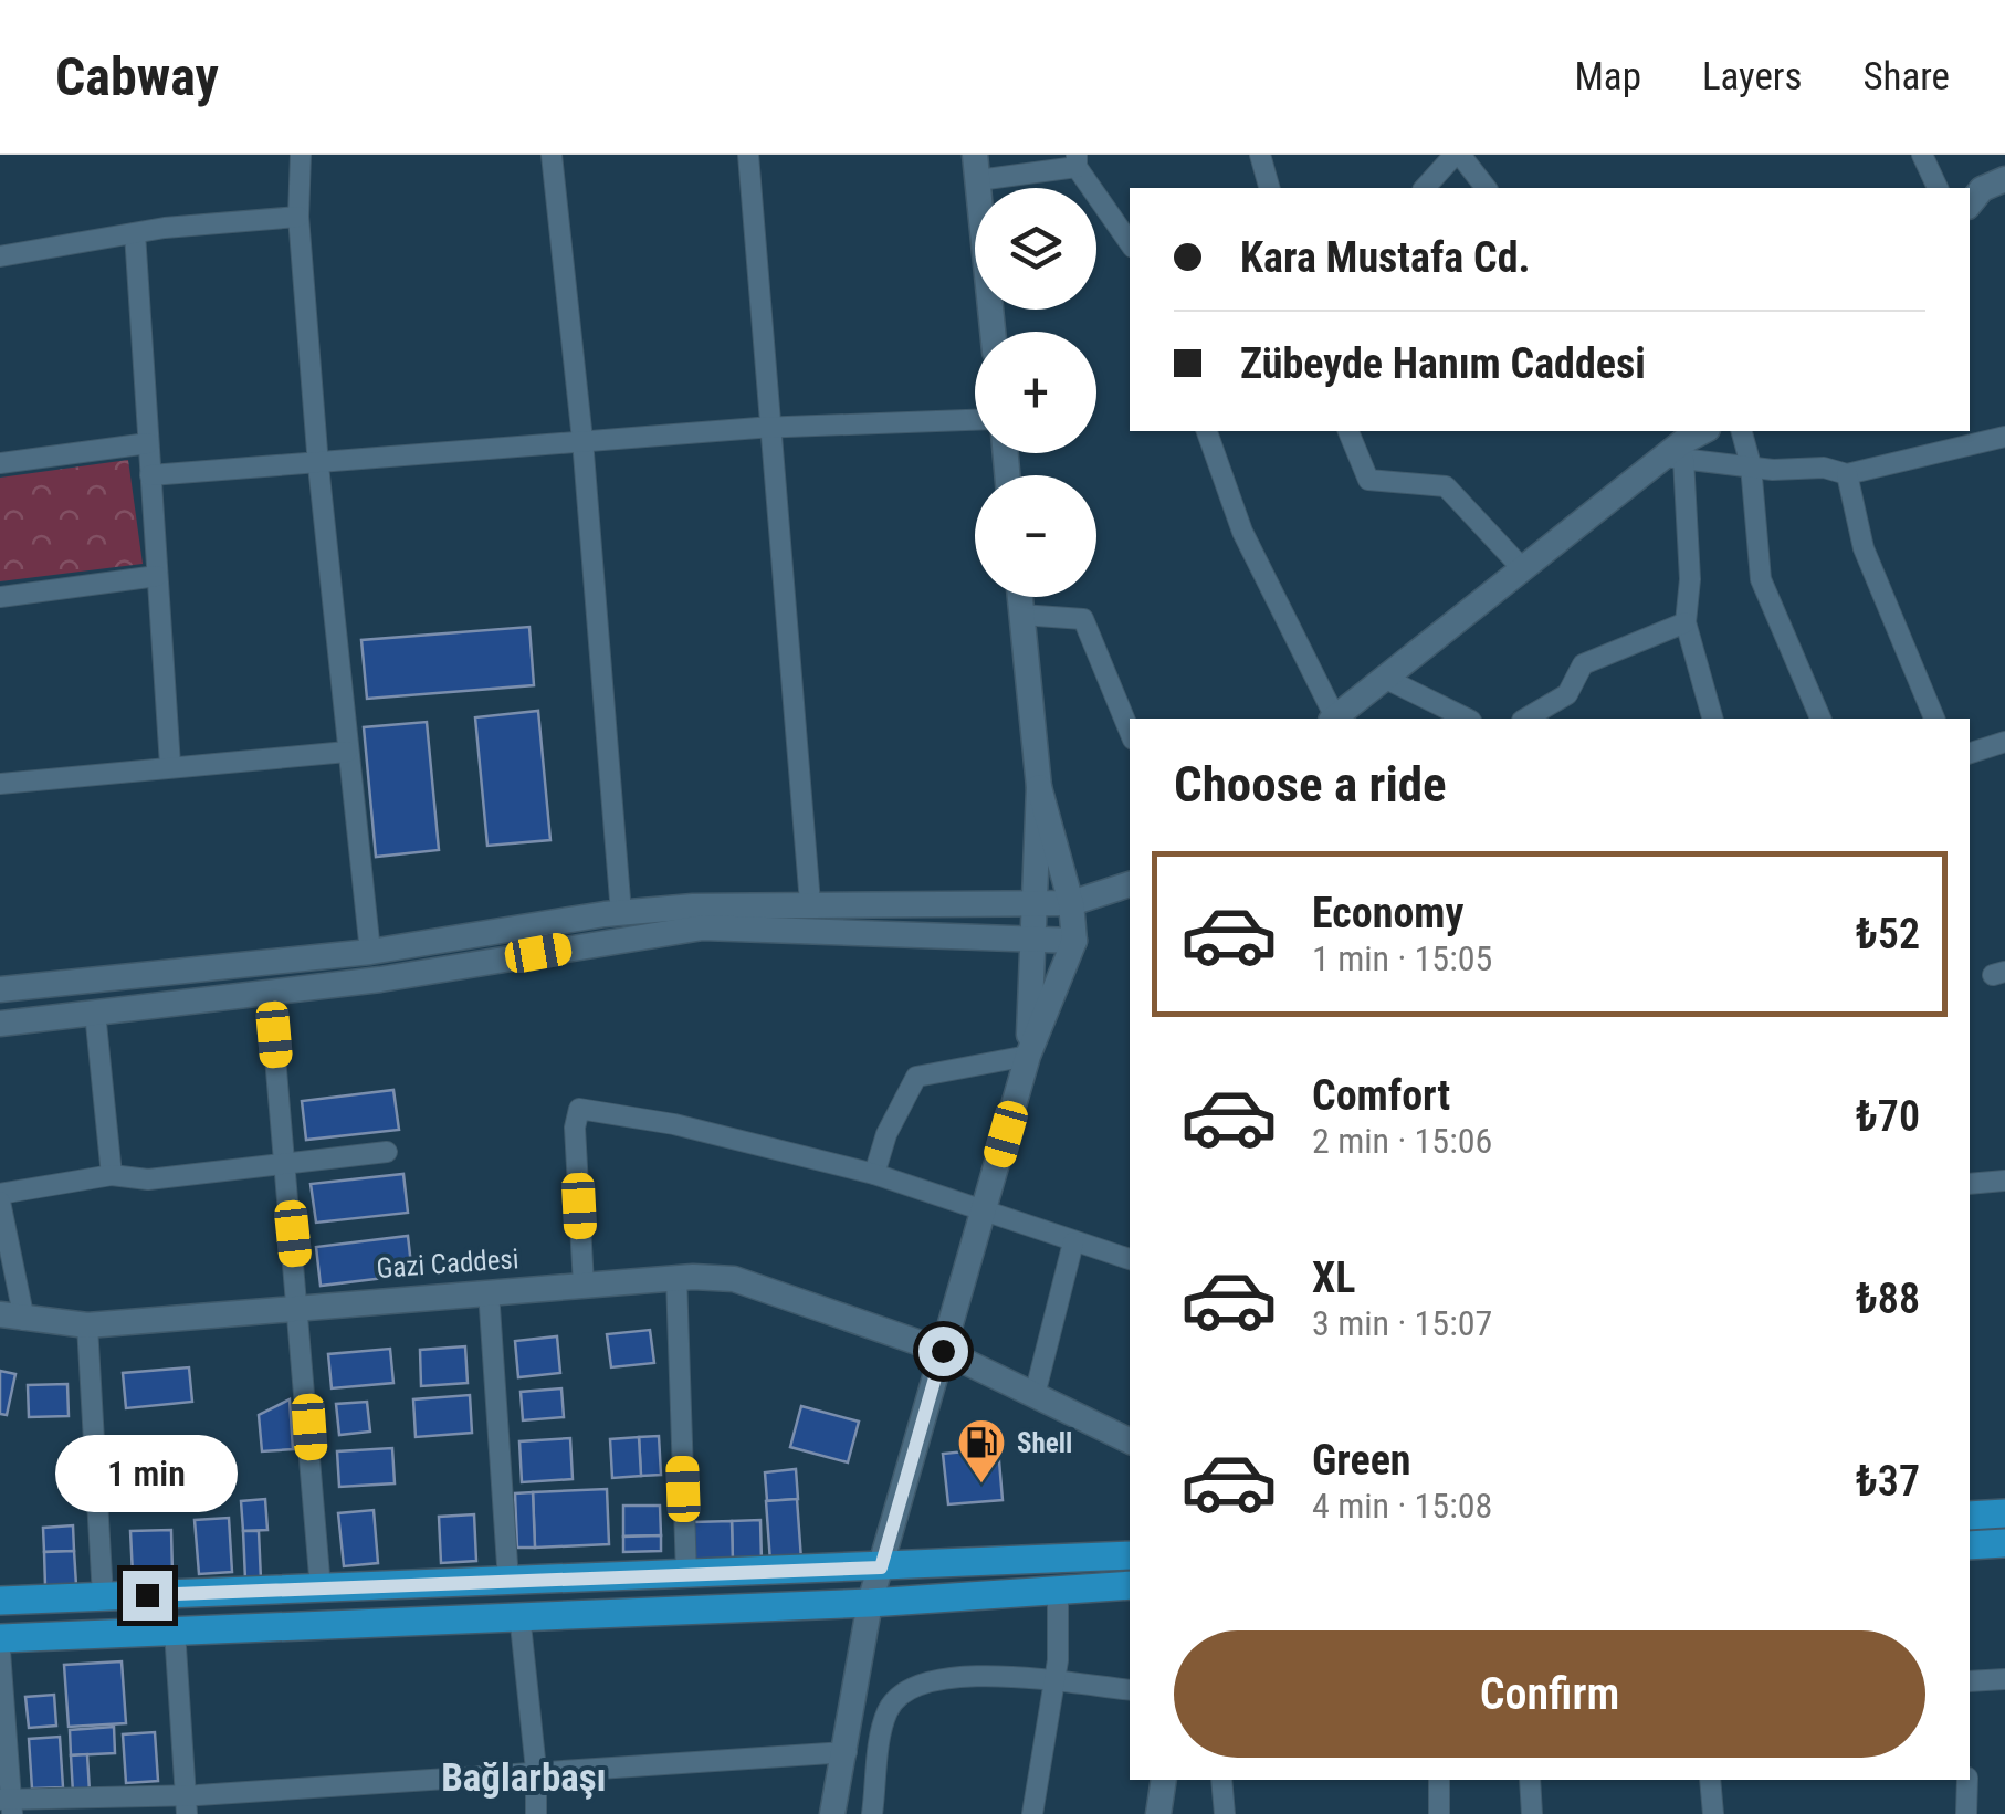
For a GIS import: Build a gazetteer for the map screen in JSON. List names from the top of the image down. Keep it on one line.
{"streets":{"street":["Gazi Caddesi"]},"districts":["Bağlarbaşı"],"places":{"fuel station":["Shell"]},"page":{"header":"Cabway","nav":["Map","Layers","Share"],"map_buttons":["+","−"],"banner":["Kara Mustafa Cd.","Zübeyde Hanım Caddesi"],"heading":"Choose a ride","list":[{"name":"Economy","note":"1 min · 15:05","value":"₺52"},{"name":"Comfort","note":"2 min · 15:06","value":"₺70"},{"name":"XL","note":"3 min · 15:07","value":"₺88"},{"name":"Green","note":"4 min · 15:08","value":"₺37"}],"bubble":"1 min","buttons":"Confirm"}}
